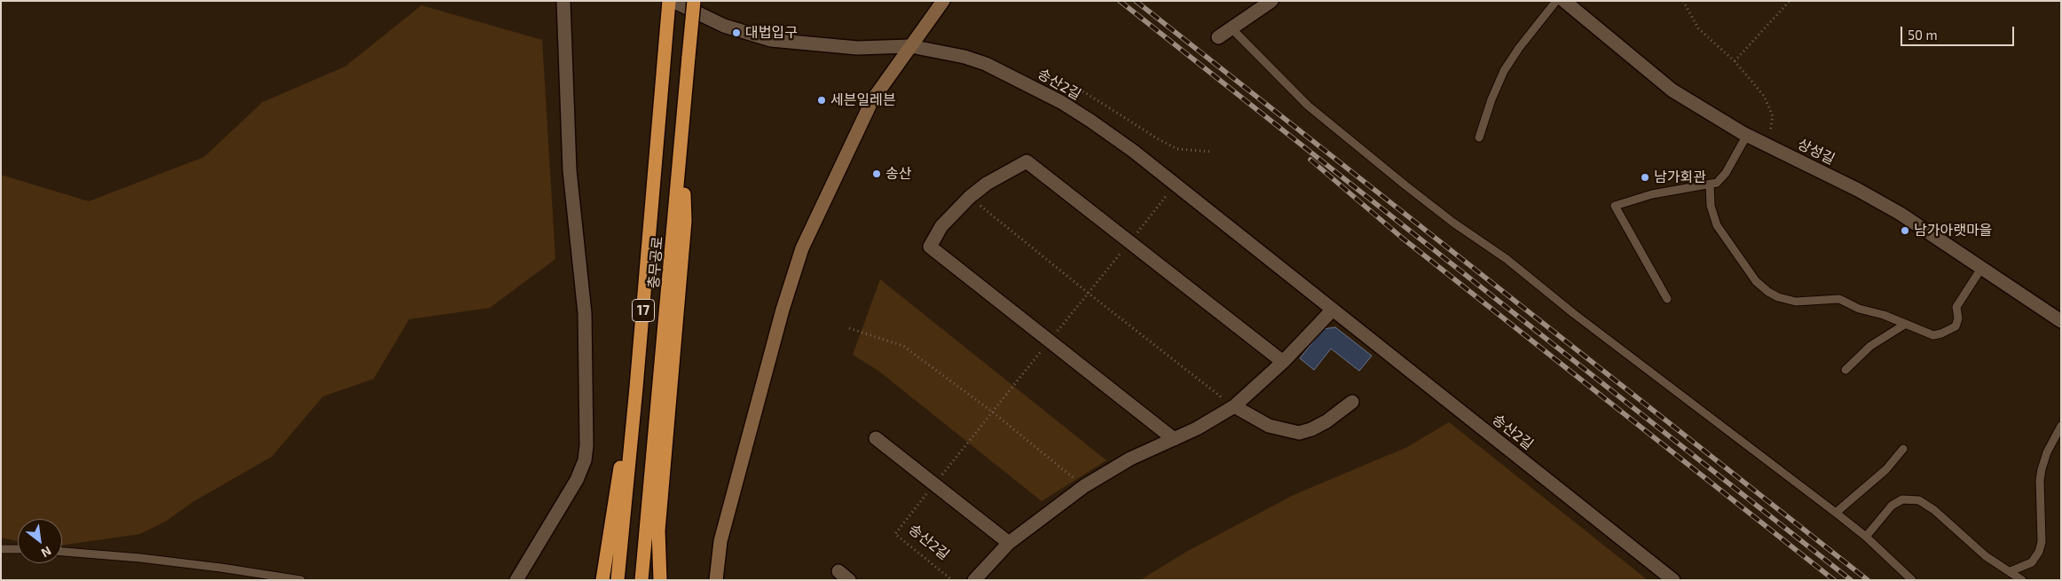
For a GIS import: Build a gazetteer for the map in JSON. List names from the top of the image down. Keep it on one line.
{"streets":{"highway":["충무공로","17"],"street":["송산2길","상성길"]},"places":["대법입구","세븐일레븐","송산","남가회관","남가아랫마을"],"scale_bar":"50 m","north":"bottom right"}
